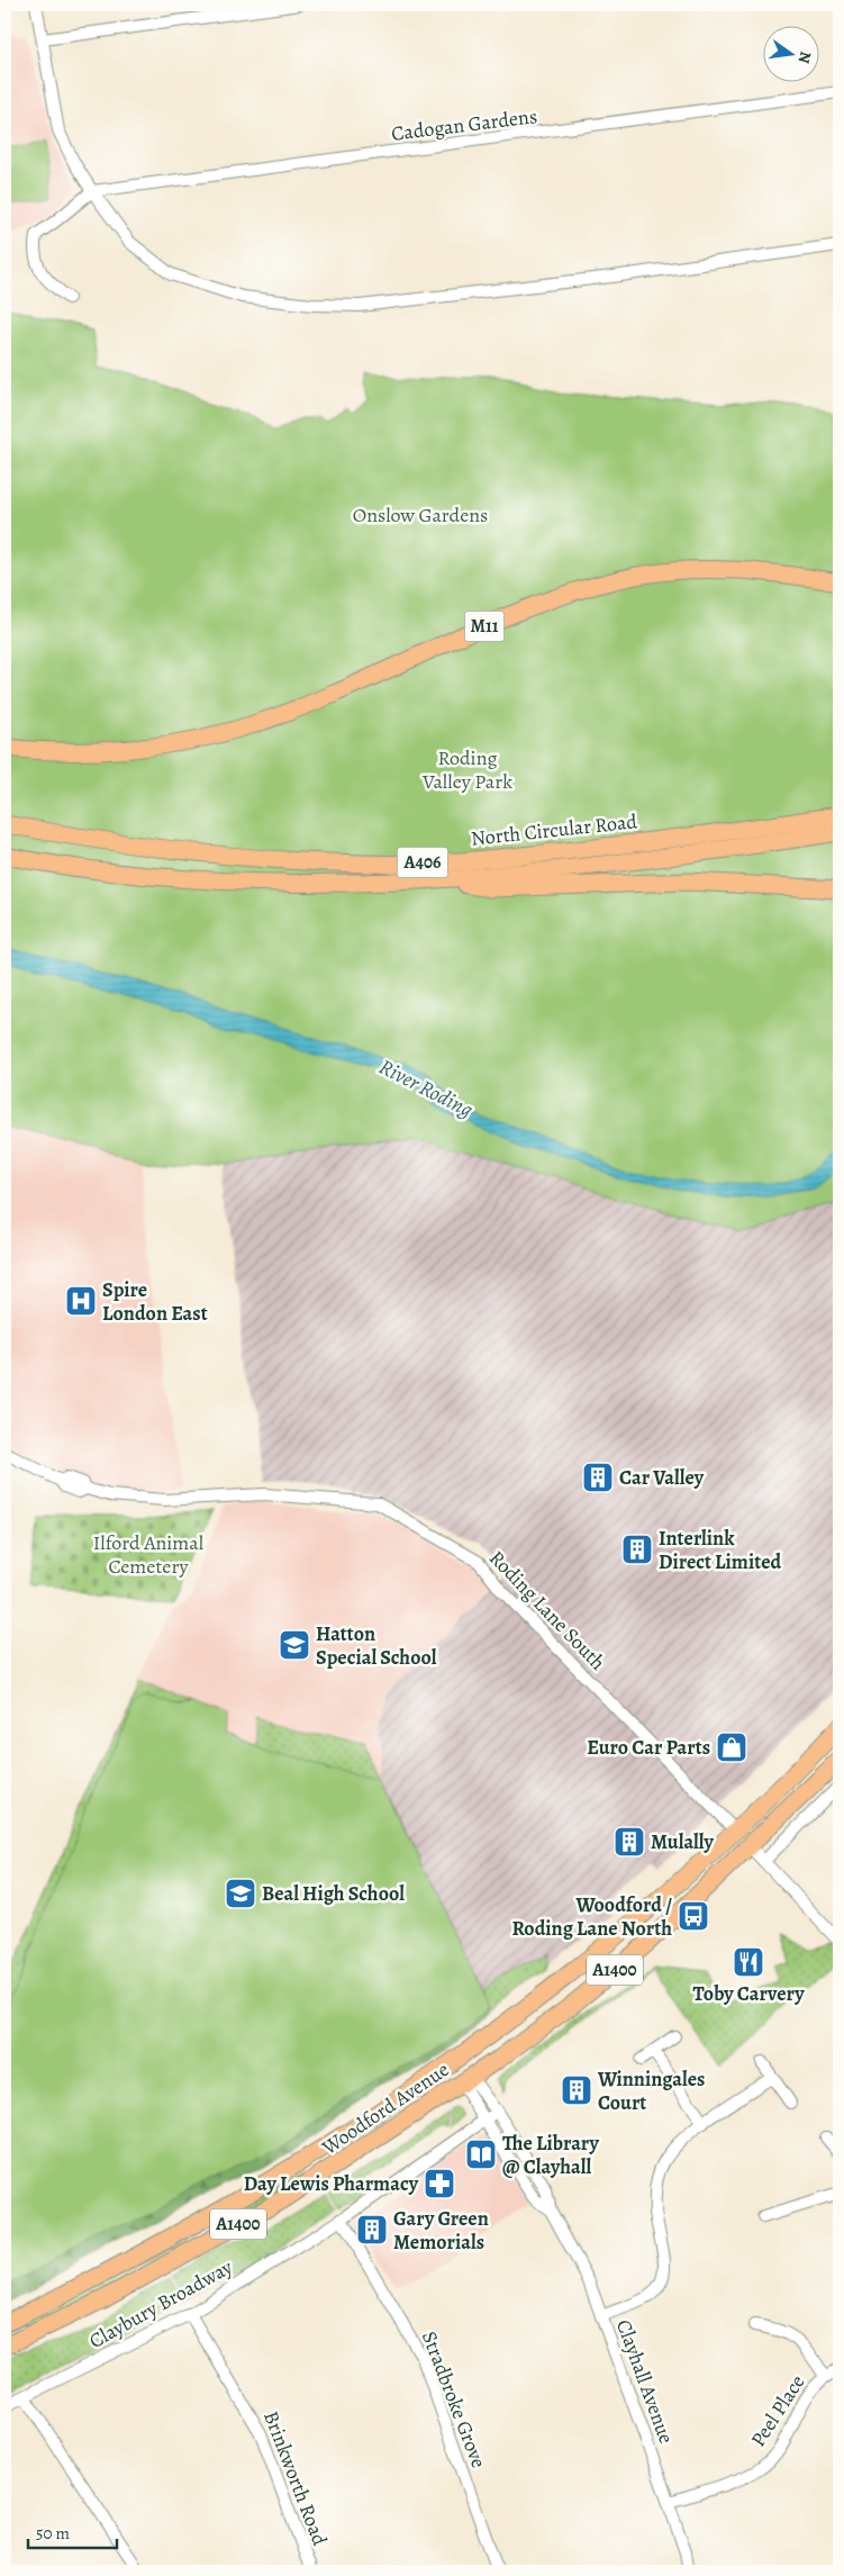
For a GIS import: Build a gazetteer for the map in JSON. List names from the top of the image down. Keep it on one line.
{"streets":{"highway":["M11","North Circular Road","A406","A1400","Woodford Avenue"],"street":["Cadogan Gardens","Roding Lane South","Claybury Broadway","Clayhall Avenue","Stradbroke Grove","Peel Place","Brinkworth Road"]},"crossings":[["Roding Lane South","A1400"],["Roding Lane South","Woodford Avenue"],["A1400","Woodford Avenue"],["Woodford Avenue","Clayhall Avenue"],["Claybury Broadway","Clayhall Avenue"],["Claybury Broadway","Stradbroke Grove"],["Claybury Broadway","Brinkworth Road"],["Clayhall Avenue","Peel Place"]],"water":["River Roding"],"parks":["Onslow Gardens","Roding Valley Park","Ilford Animal Cemetery"],"places":{"hospital":["Spire London East"],"building":["Car Valley","Interlink Direct Limited","Mulally","Winningales Court","Gary Green Memorials"],"school or university":["Hatton Special School","Beal High School"],"shop":["Euro Car Parts"],"bus stop":["Woodford / Roding Lane North"],"restaurant":["Toby Carvery"],"library":["The Library @ Clayhall"],"pharmacy":["Day Lewis Pharmacy"]},"scale_bar":"50 m","north":"right"}
